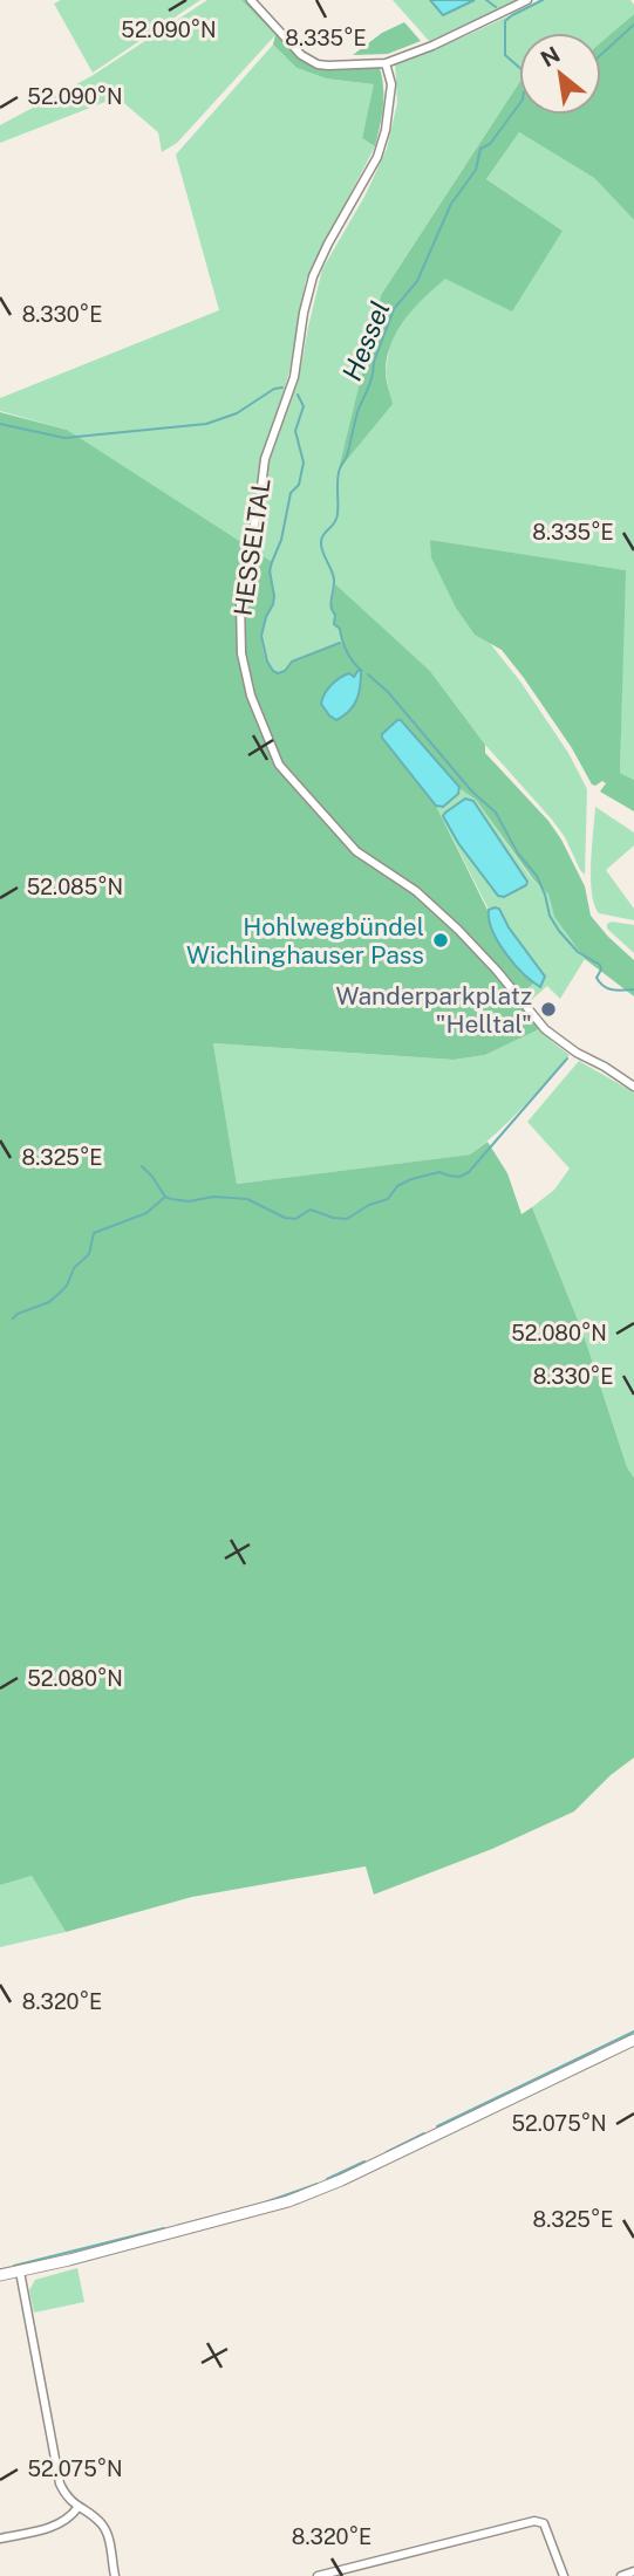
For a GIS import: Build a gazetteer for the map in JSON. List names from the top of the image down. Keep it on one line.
{"streets":{"street":["HESSELTAL"]},"water":["Hessel"],"places":["Hohlwegbündel Wichlinghauser Pass","Wanderparkplatz \"Helltal\""],"north":"top left","coordinates":["52.090°N","8.335°E","8.330°E","52.085°N","8.325°E","52.080°N","8.320°E","52.075°N"]}
